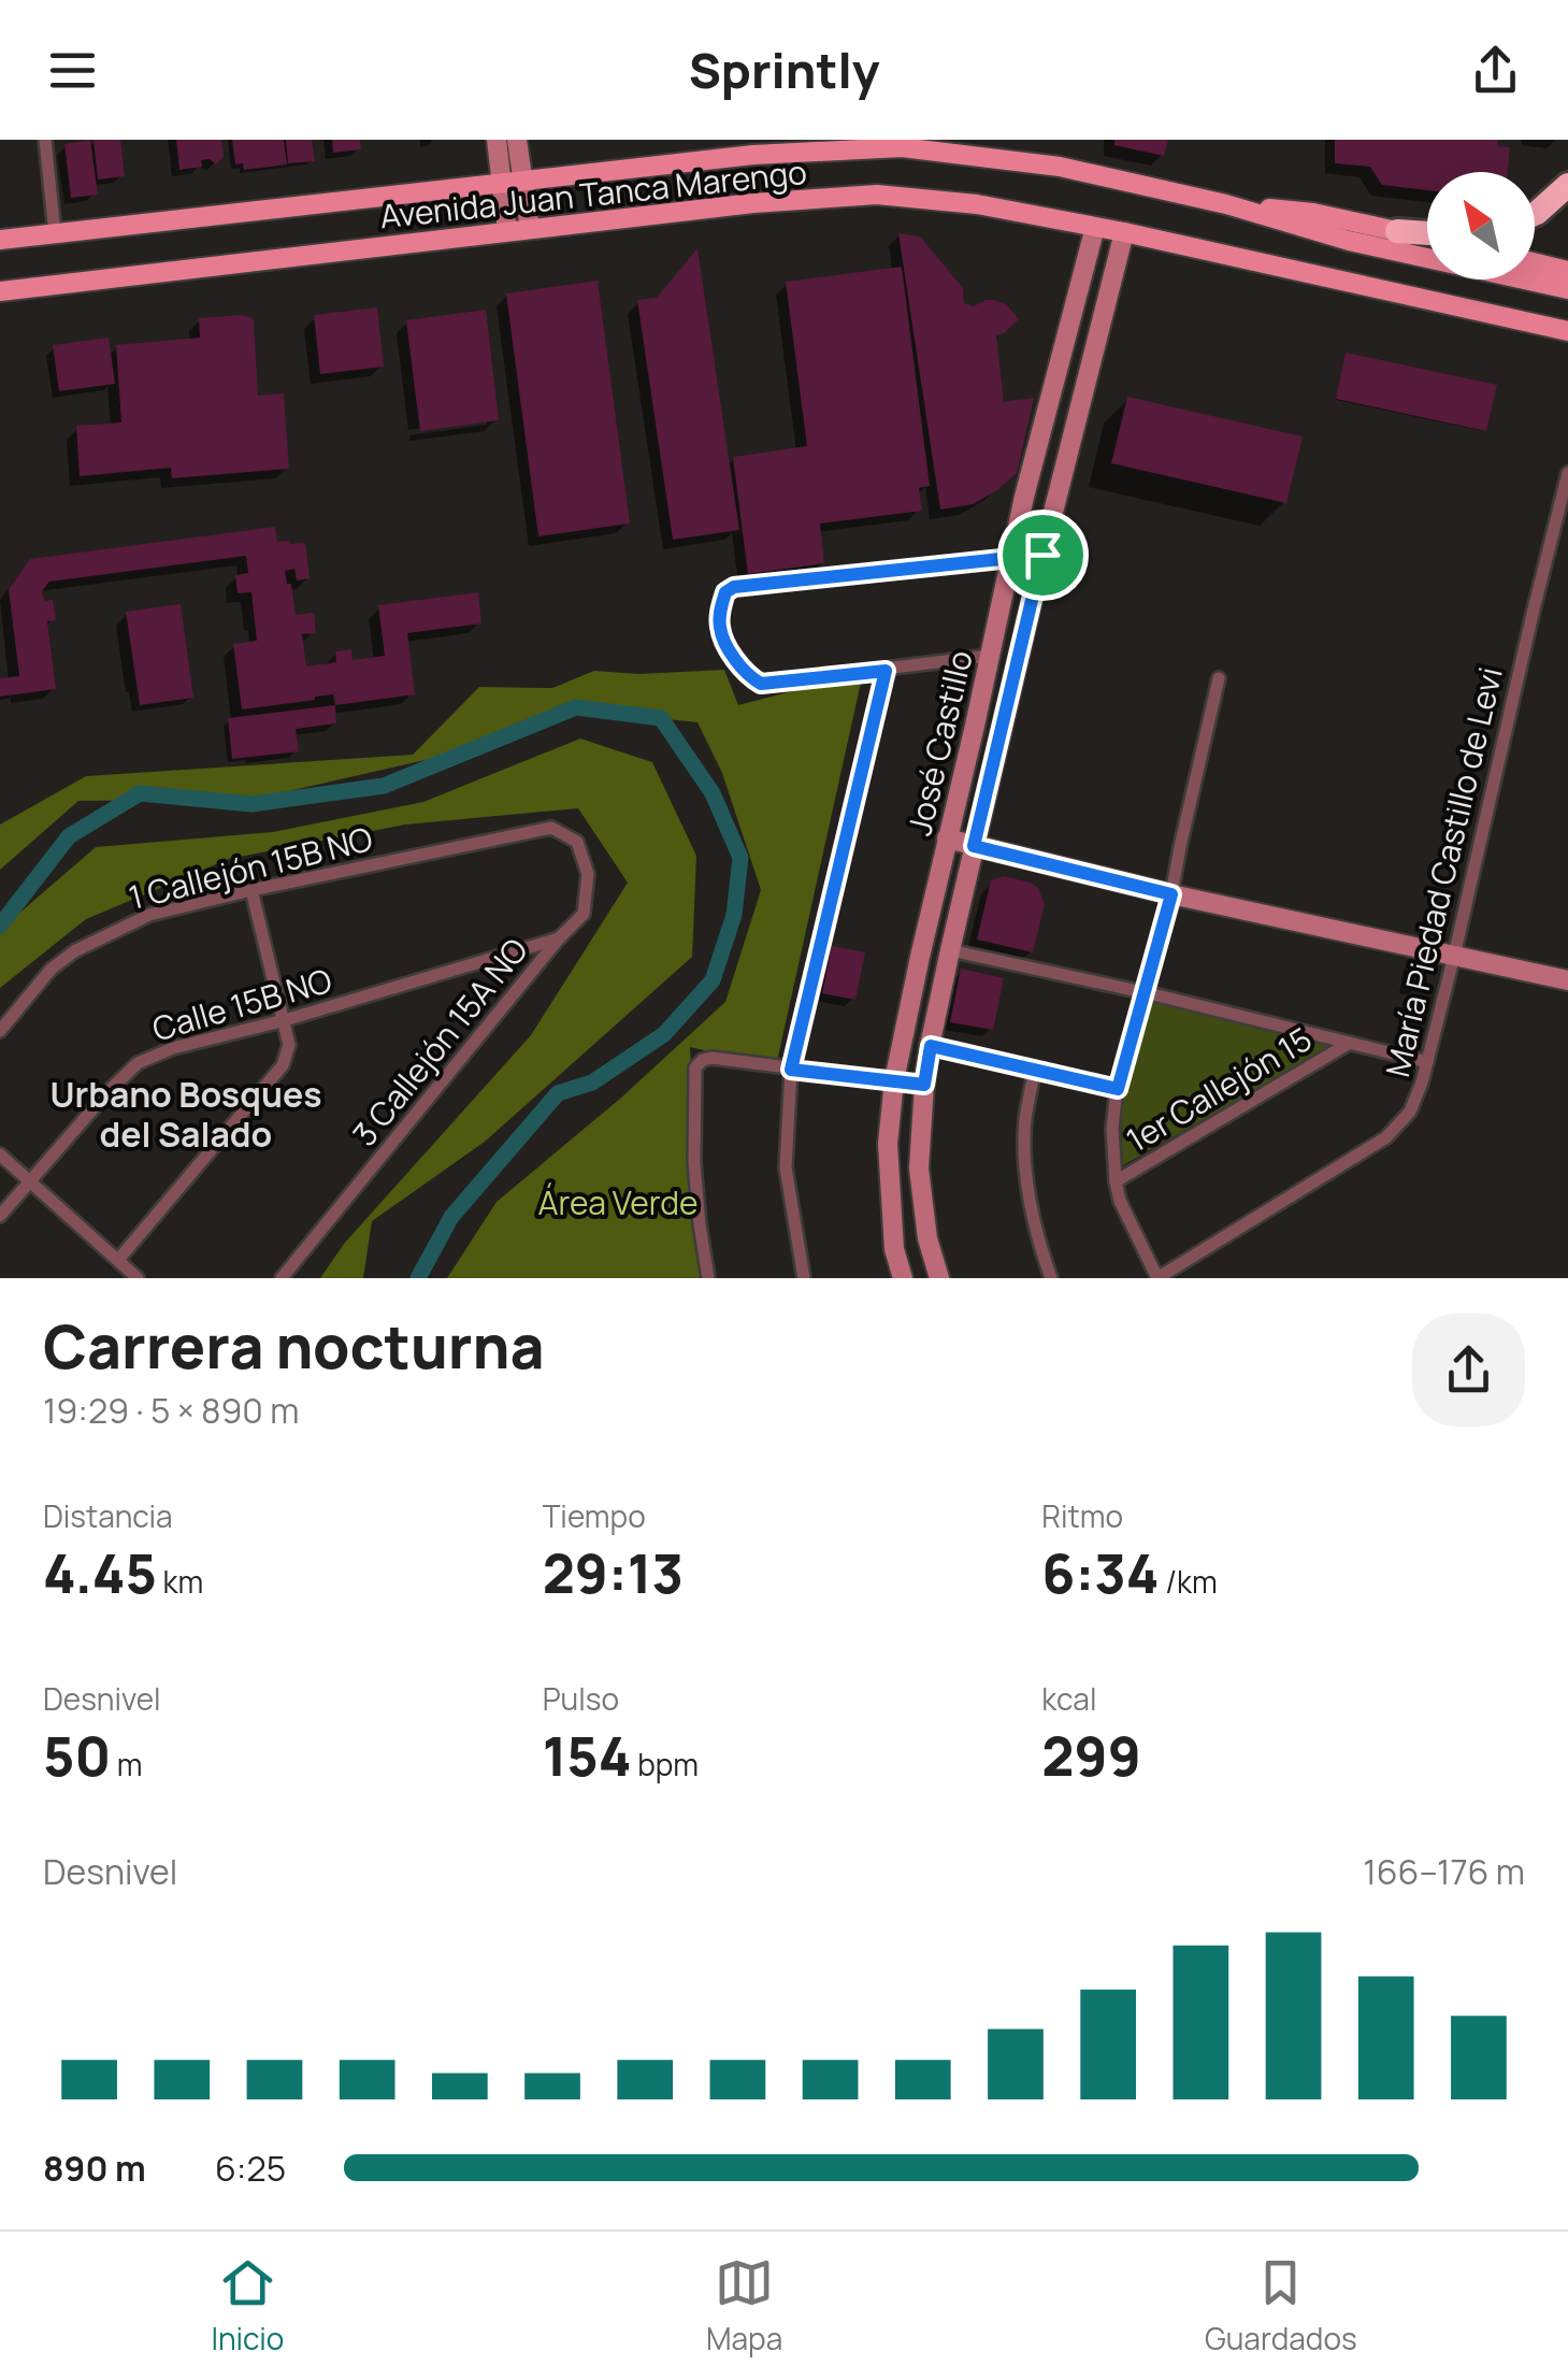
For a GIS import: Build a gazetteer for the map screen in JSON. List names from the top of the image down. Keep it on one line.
{"streets":{"main road":["Avenida Juan Tanca Marengo"],"street":["José Castillo","1 Callejón 15B NO","María Piedad Castillo de Levi","Calle 15B NO","3 Callejón 15A NO","1er Callejón 15"]},"crossings":[["Avenida Juan Tanca Marengo","José Castillo"],["1 Callejón 15B NO","3 Callejón 15A NO"],["Calle 15B NO","3 Callejón 15A NO"]],"districts":["Urbano Bosques del Salado"],"parks":["Área Verde"],"north":"top left","page":{"header":"Sprintly","heading":["Carrera nocturna","19:29 · 5 × 890 m"],"stats":[["Distancia","4.45 km"],["Tiempo","29:13"],["Ritmo","6:34 /km"],["Desnivel","50 m"],["Pulso","154 bpm"],["kcal","299"]],"chart":["Desnivel","166–176 m"],"list":[{"name":"890 m","note":"6:25"}],"tabs":["Inicio","Mapa","Guardados"]}}
